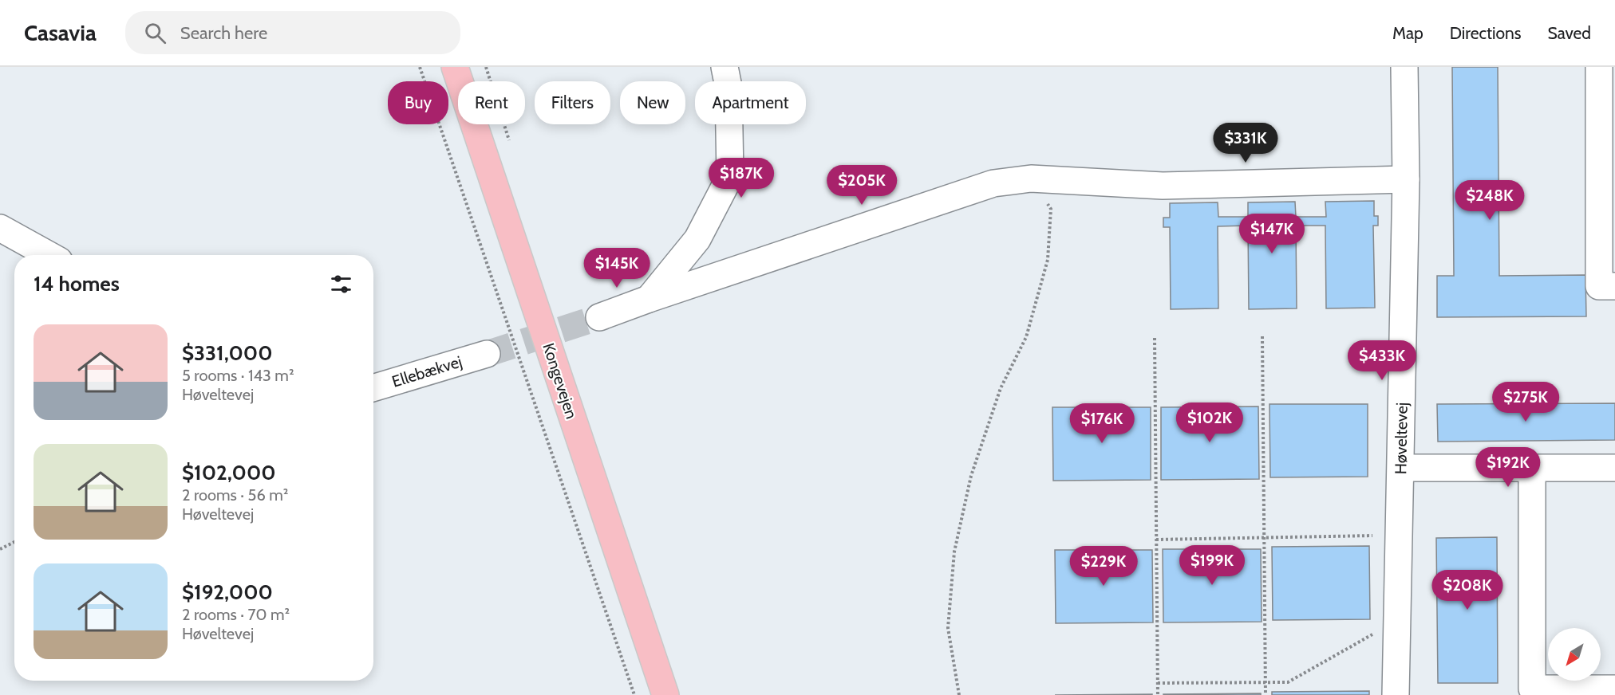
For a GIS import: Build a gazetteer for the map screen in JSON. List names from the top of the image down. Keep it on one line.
{"streets":{"main road":["Kongevejen"],"street":["Ellebækvej","Høveltevej"]},"north":"bottom left","page":{"header":"Casavia","search":"Search here","nav":["Map","Directions","Saved"],"chip":["Buy","Rent","Filters","New","Apartment"],"price":["$331K","$187K","$205K","$248K","$147K","$145K","$433K","$275K","$102K","$176K","$192K","$199K","$229K","$208K"],"heading":"14 homes","list":[{"name":"$331,000","note":"5 rooms · 143 m² · Høveltevej"},{"name":"$102,000","note":"2 rooms · 56 m² · Høveltevej"},{"name":"$192,000","note":"2 rooms · 70 m² · Høveltevej"}]}}
